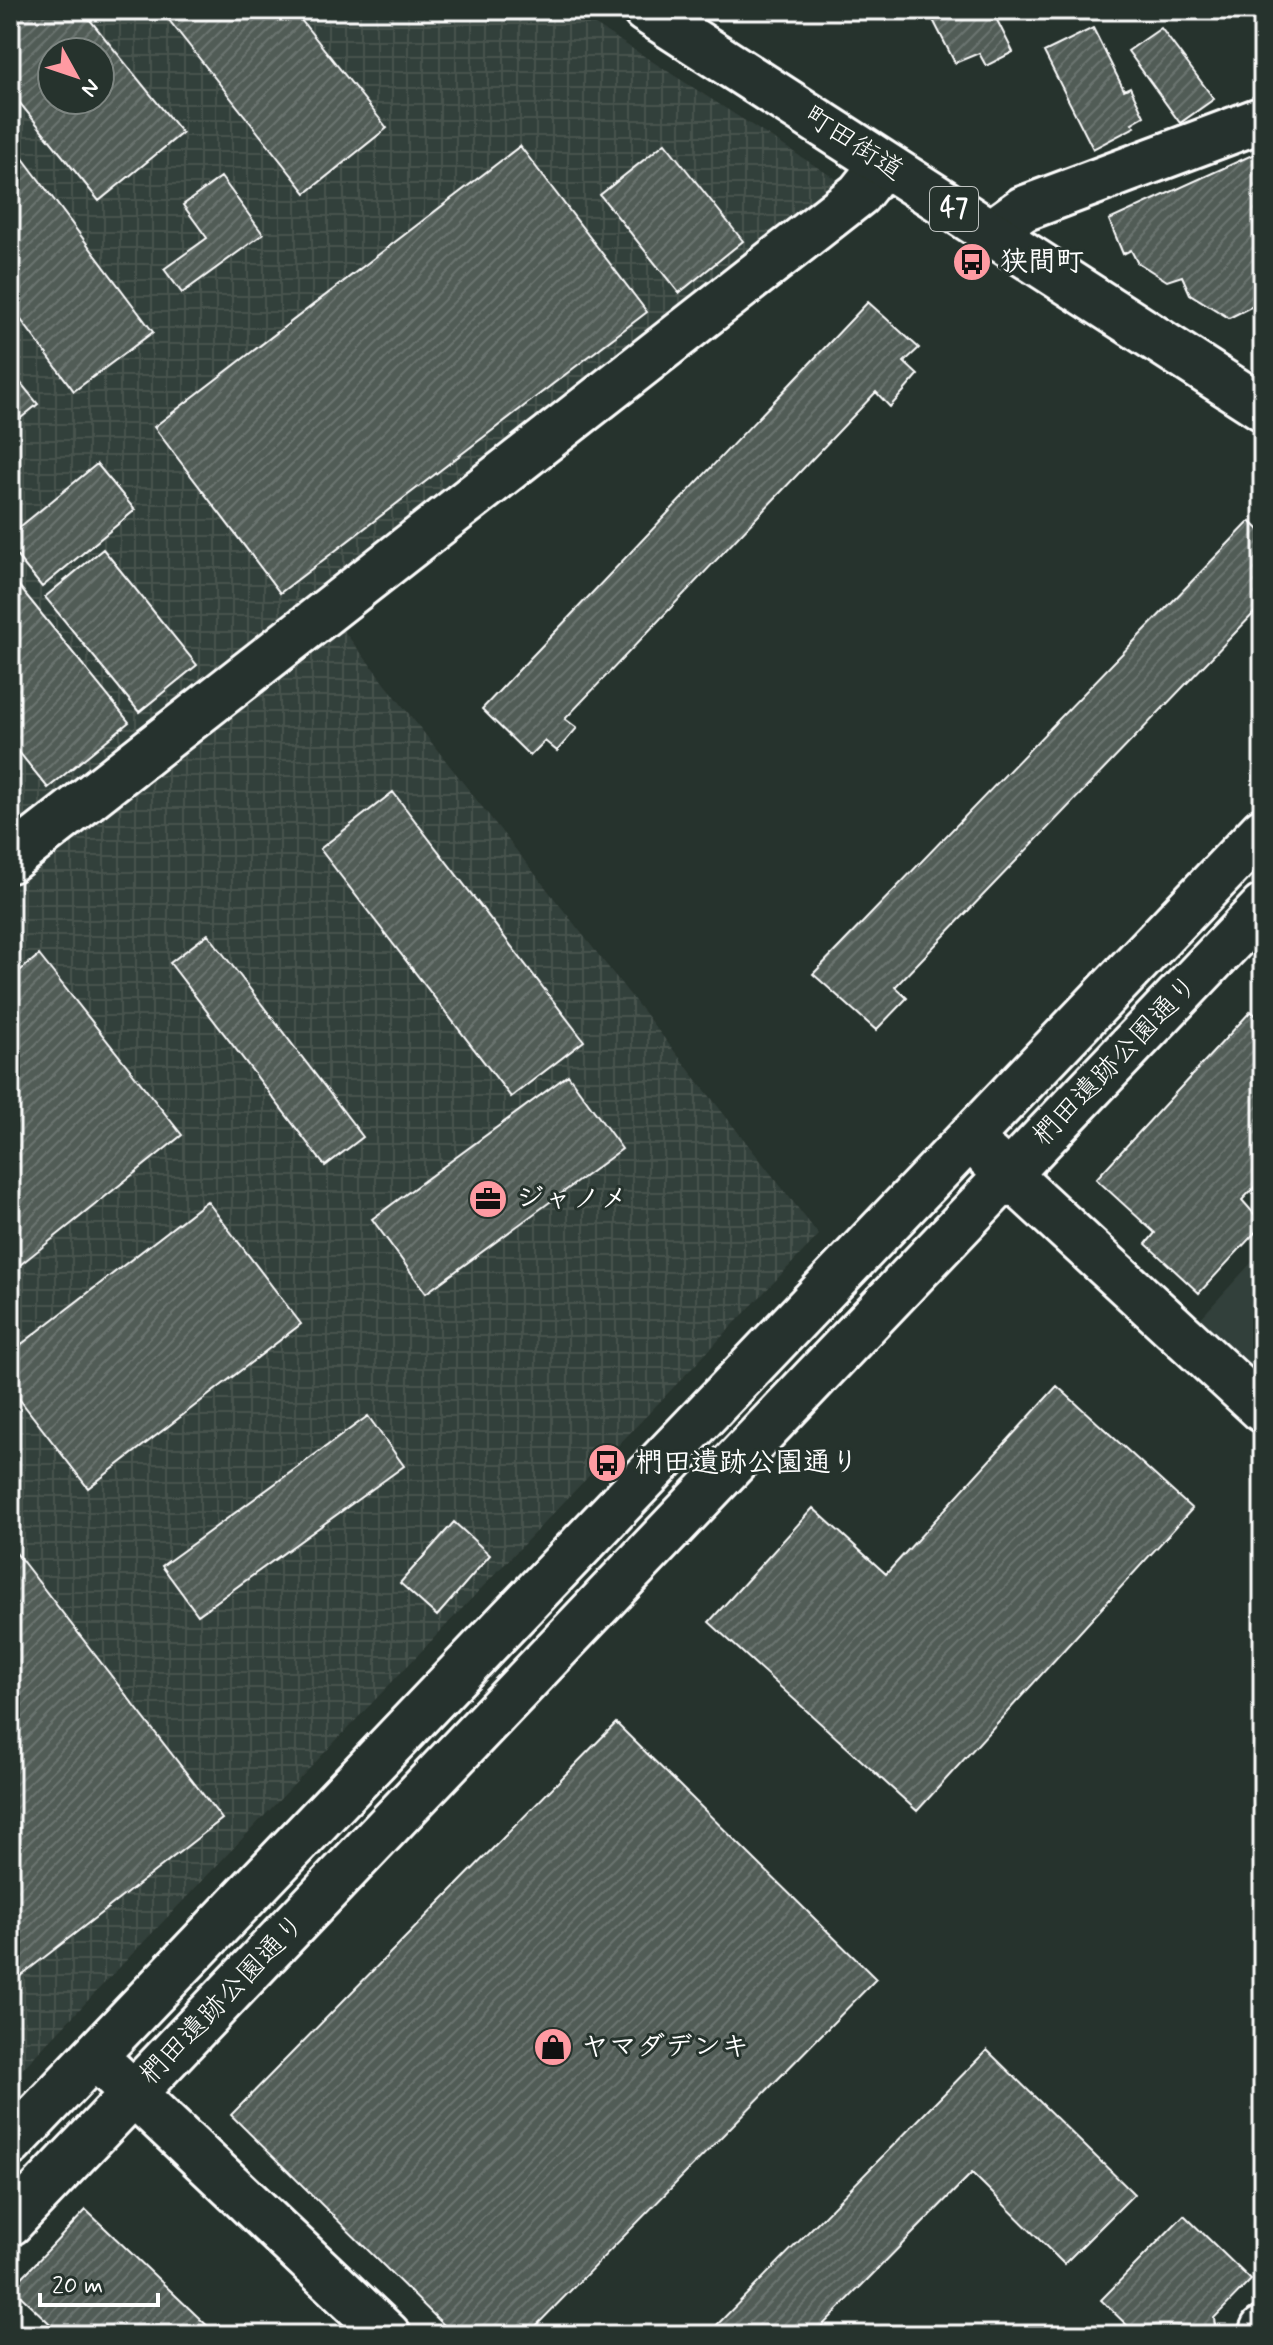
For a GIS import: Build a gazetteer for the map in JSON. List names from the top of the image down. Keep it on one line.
{"streets":{"street":["町田街道","47","椚田遺跡公園通り"]},"places":{"bus stop":["狭間町","椚田遺跡公園通り"],"office":["ジャノメ"],"shop":["ヤマダデンキ"]},"scale_bar":"20 m","north":"bottom right"}
